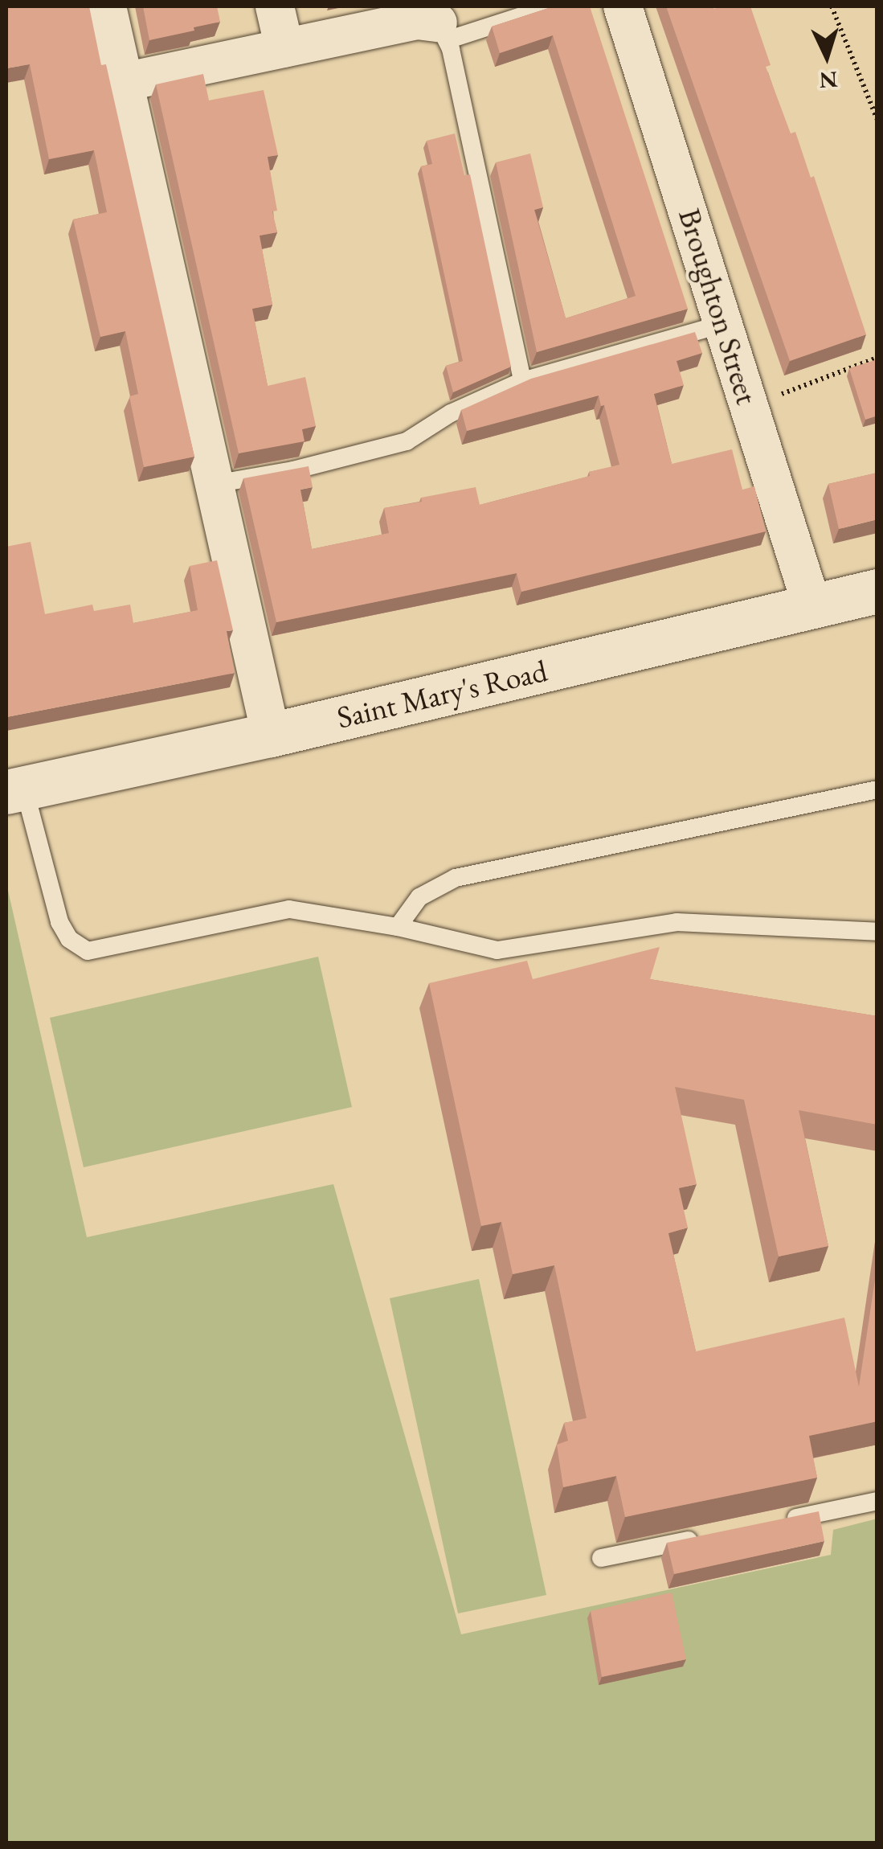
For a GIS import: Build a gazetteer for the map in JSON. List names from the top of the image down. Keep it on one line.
{"streets":{"street":["Broughton Street","Saint Mary's Road"]},"crossings":[["Broughton Street","Saint Mary's Road"]],"north":"bottom"}
